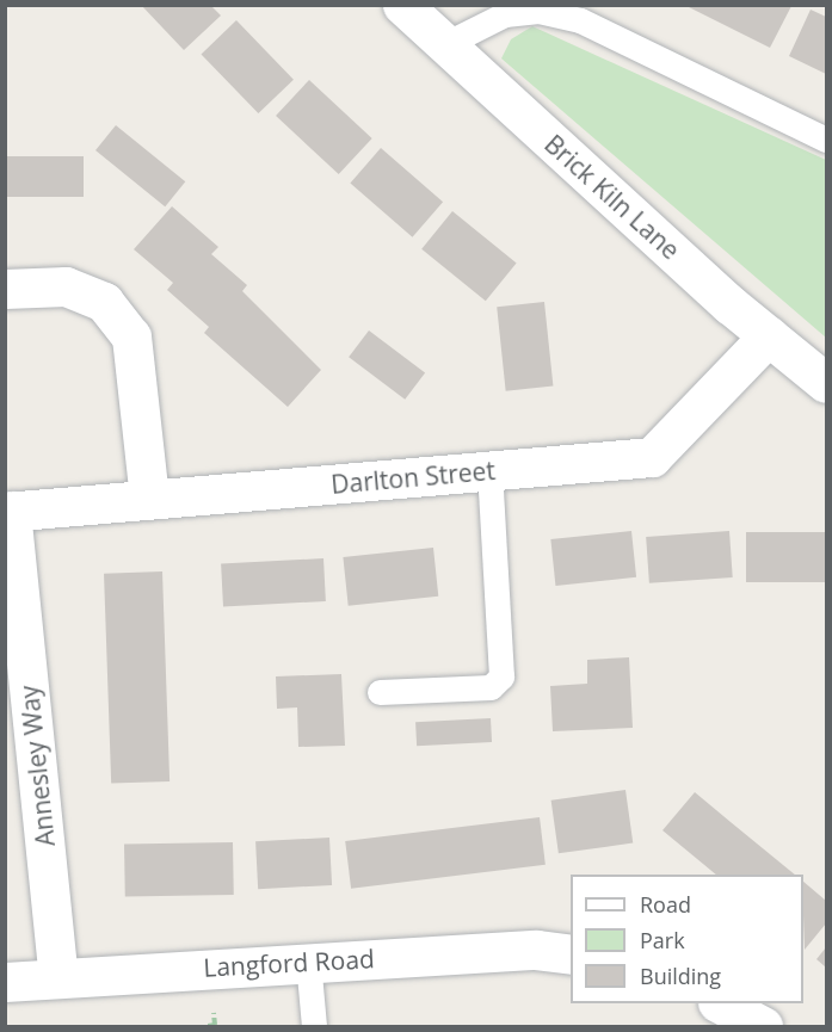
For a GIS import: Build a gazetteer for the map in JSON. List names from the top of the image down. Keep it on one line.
{"streets":{"street":["Brick Kiln Lane","Darlton Street","Annesley Way","Langford Road"]},"crossings":[["Brick Kiln Lane","Darlton Street"],["Darlton Street","Annesley Way"],["Annesley Way","Langford Road"]],"legend":["Road","Park","Building"]}
